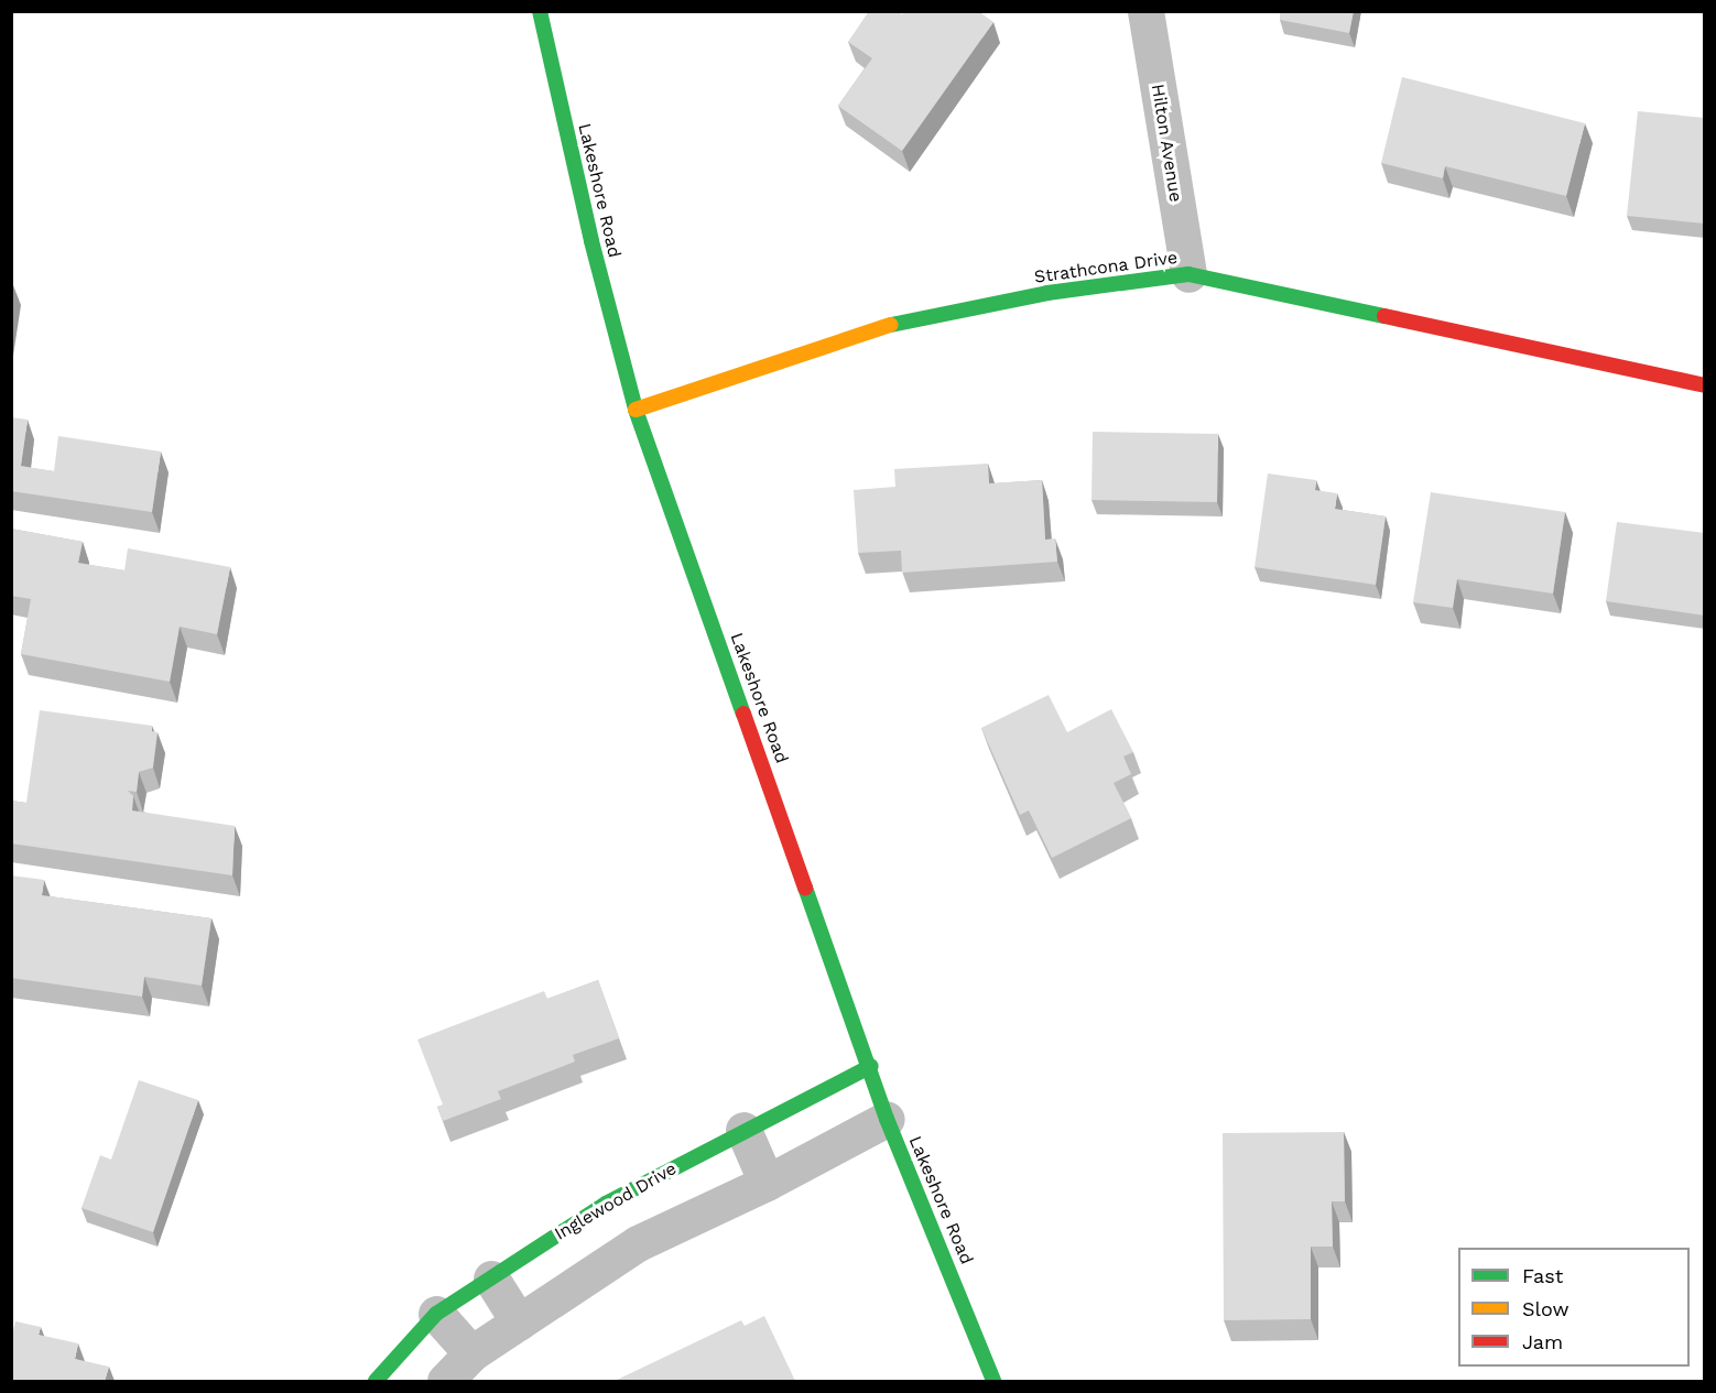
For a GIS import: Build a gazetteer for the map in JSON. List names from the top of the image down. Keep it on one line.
{"streets":{"street":["Hilton Avenue","Lakeshore Road","Strathcona Drive","Inglewood Drive"]},"crossings":[["Hilton Avenue","Strathcona Drive"],["Lakeshore Road","Strathcona Drive"],["Lakeshore Road","Inglewood Drive"]],"legend":["Fast","Slow","Jam"]}
